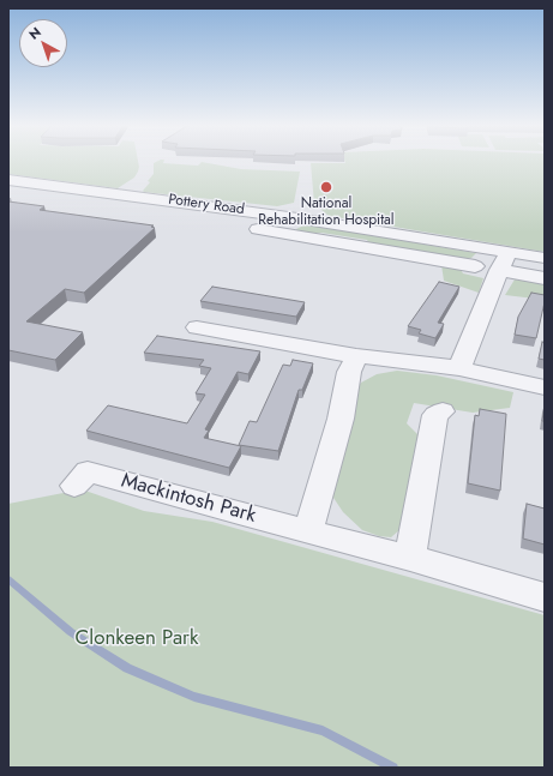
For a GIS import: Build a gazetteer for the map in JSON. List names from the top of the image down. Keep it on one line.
{"streets":{"street":["Pottery Road","Mackintosh Park"]},"parks":["Clonkeen Park"],"places":["National Rehabilitation Hospital"],"north":"top left"}
